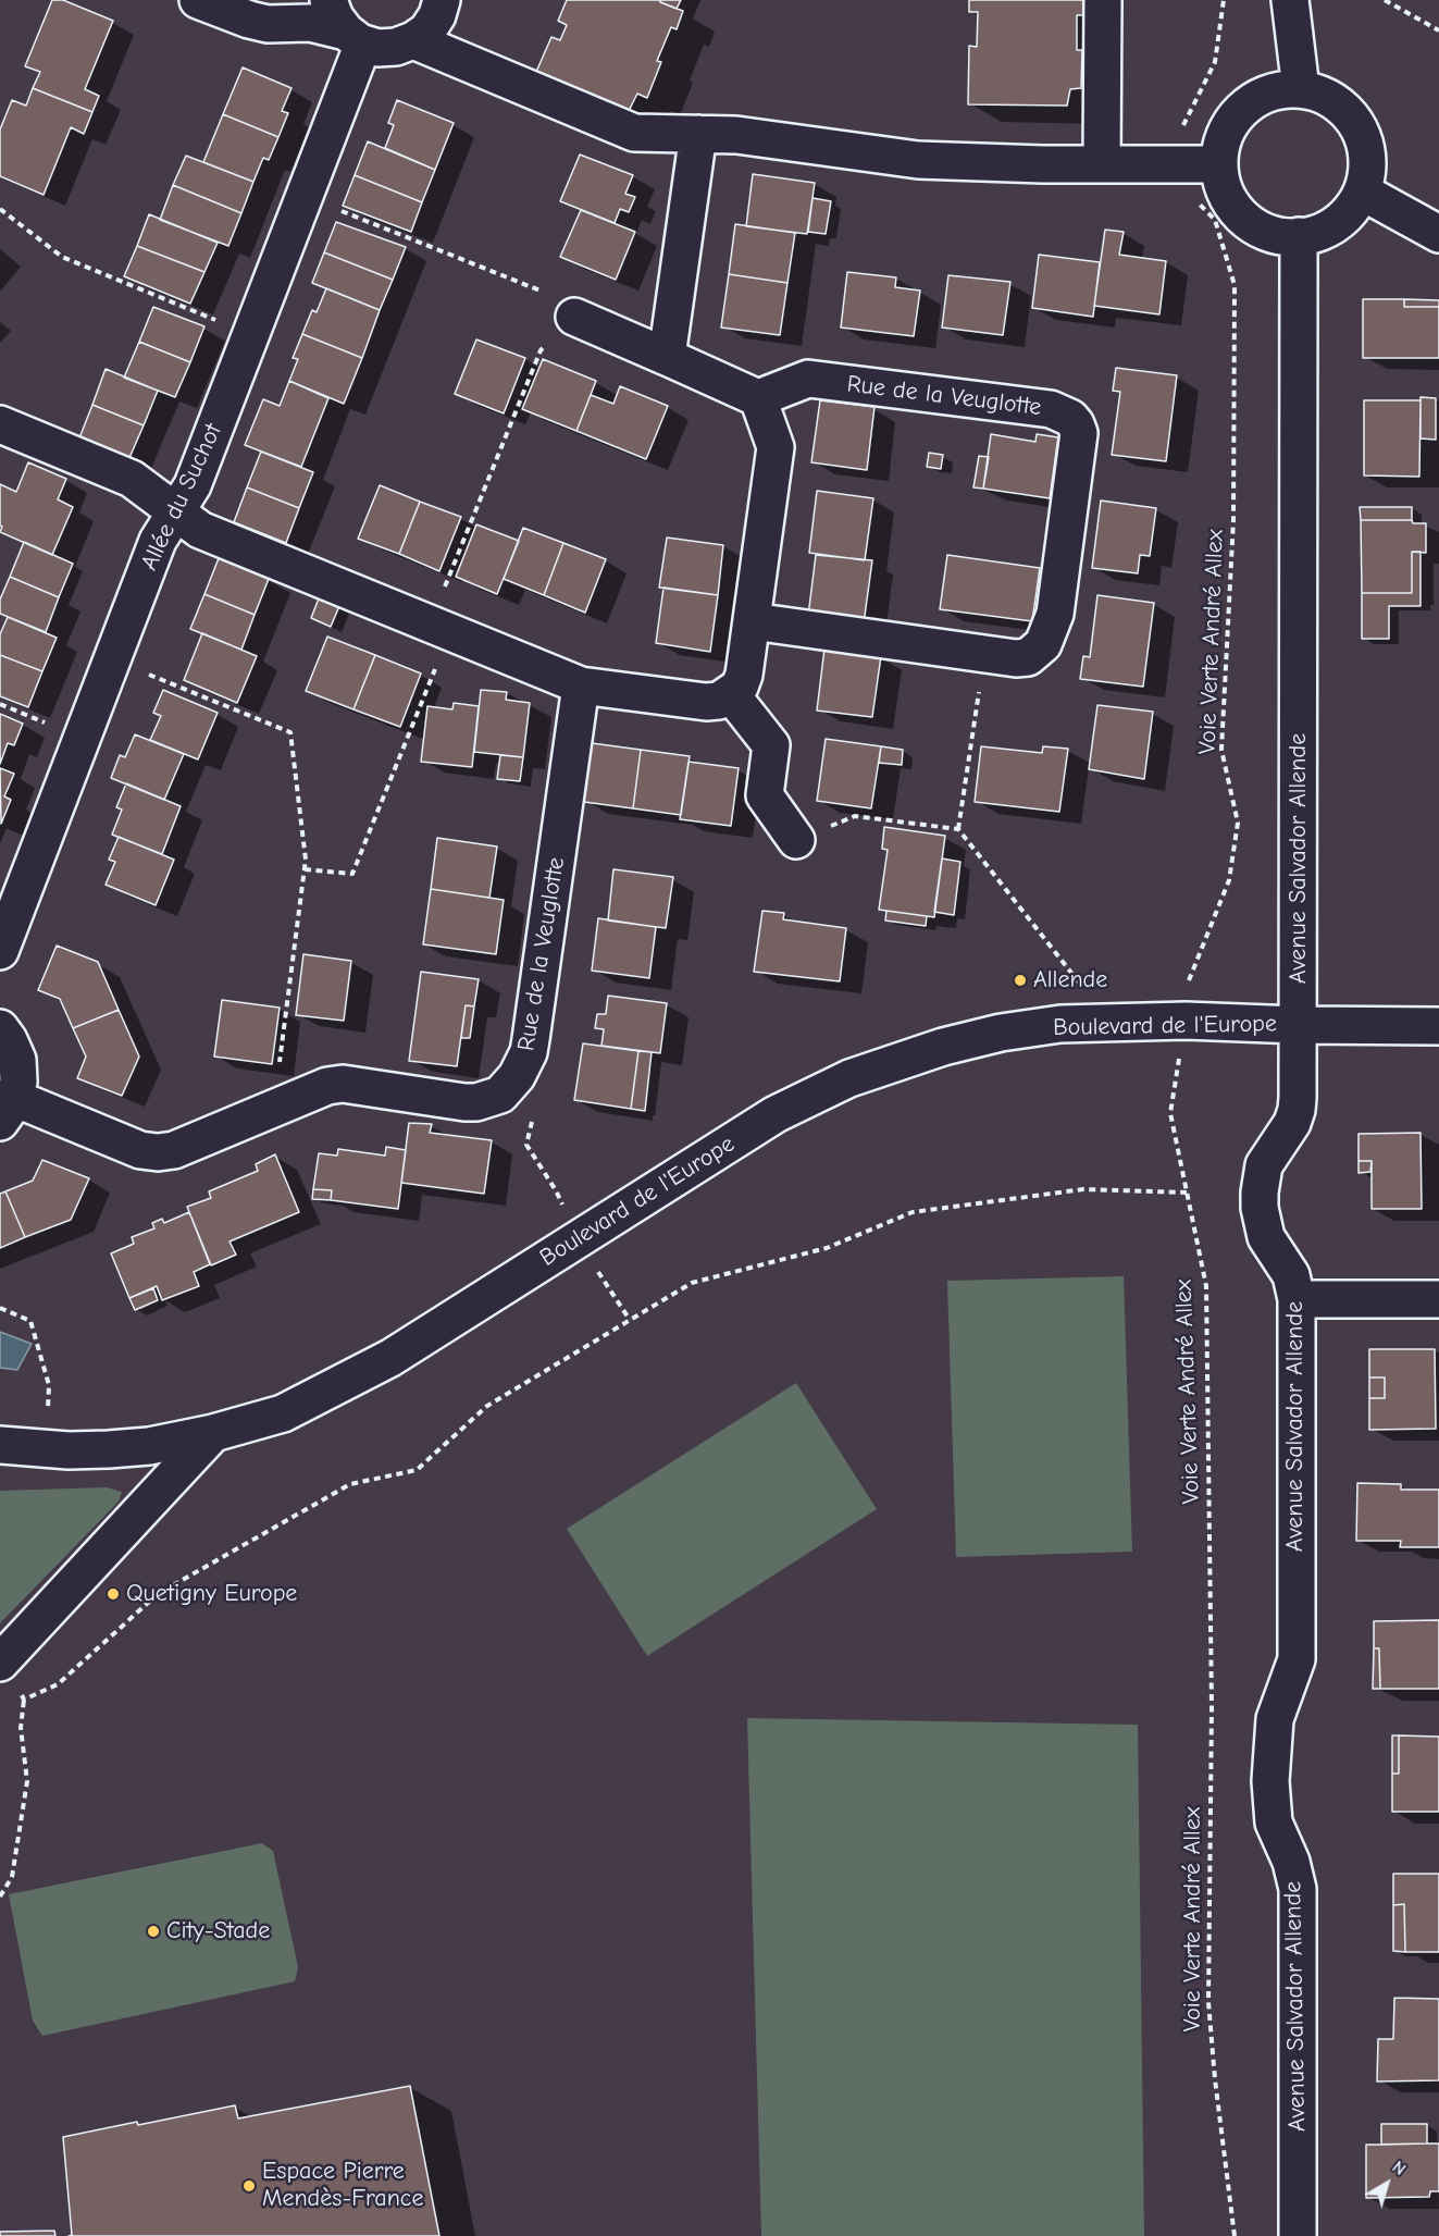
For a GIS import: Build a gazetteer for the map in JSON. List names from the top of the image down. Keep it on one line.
{"streets":{"street":["Rue de la Veuglotte","Allée du Suchot","Avenue Salvador Allende","Boulevard de l'Europe"],"path":["Voie Verte André Allex"]},"crossings":[["Voie Verte André Allex","Boulevard de l'Europe"],["Avenue Salvador Allende","Boulevard de l'Europe"]],"places":["Allende","Quetigny Europe","City-Stade","Espace Pierre Mendès-France"],"north":"top right"}
